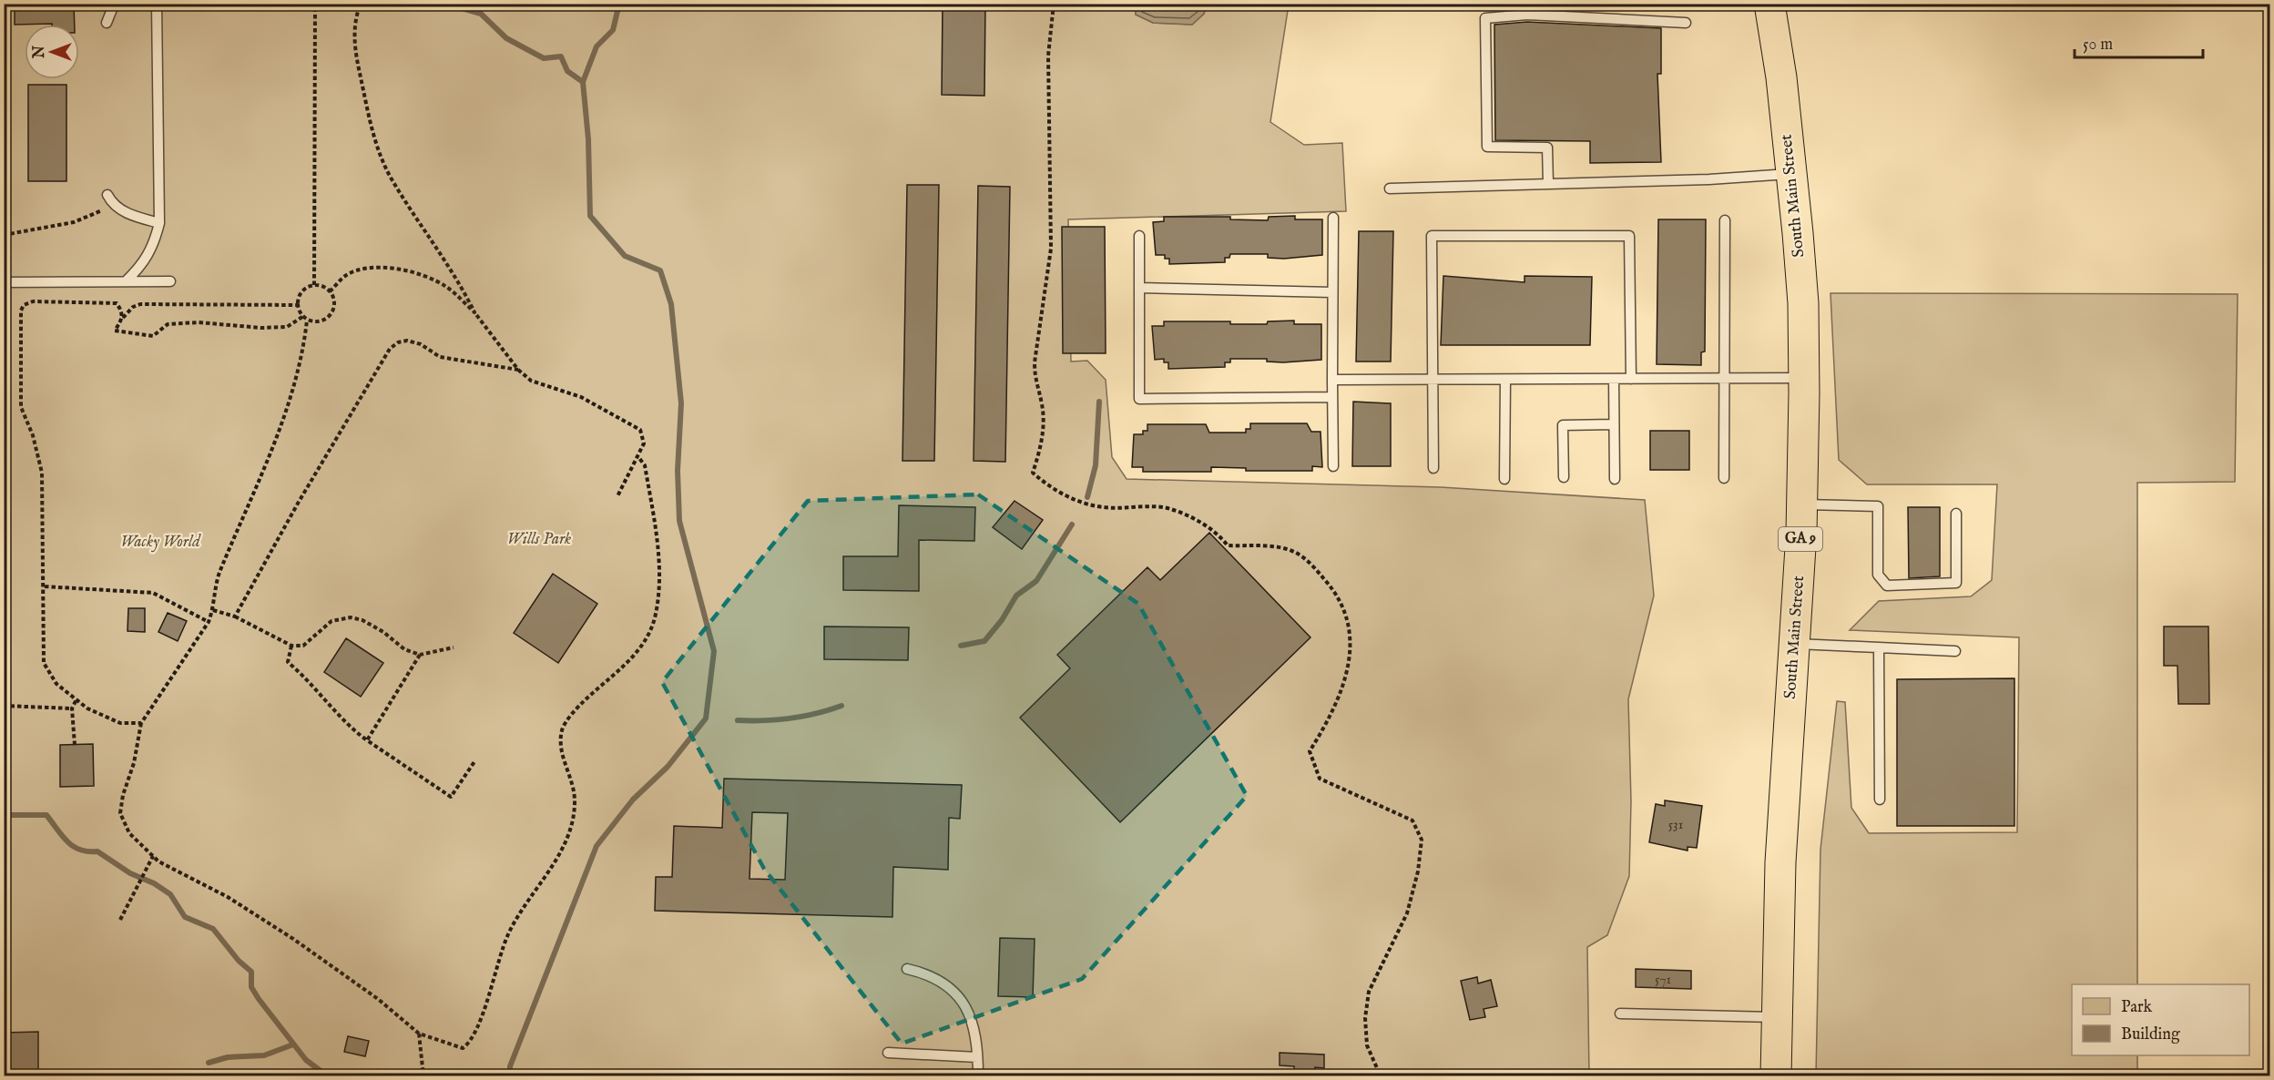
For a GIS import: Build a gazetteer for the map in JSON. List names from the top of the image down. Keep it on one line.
{"streets":{"highway":["South Main Street","GA 9"]},"parks":["Wills Park","Wacky World"],"house_numbers":["531","571"],"legend":["Park","Building"],"scale_bar":"50 m","north":"left"}
